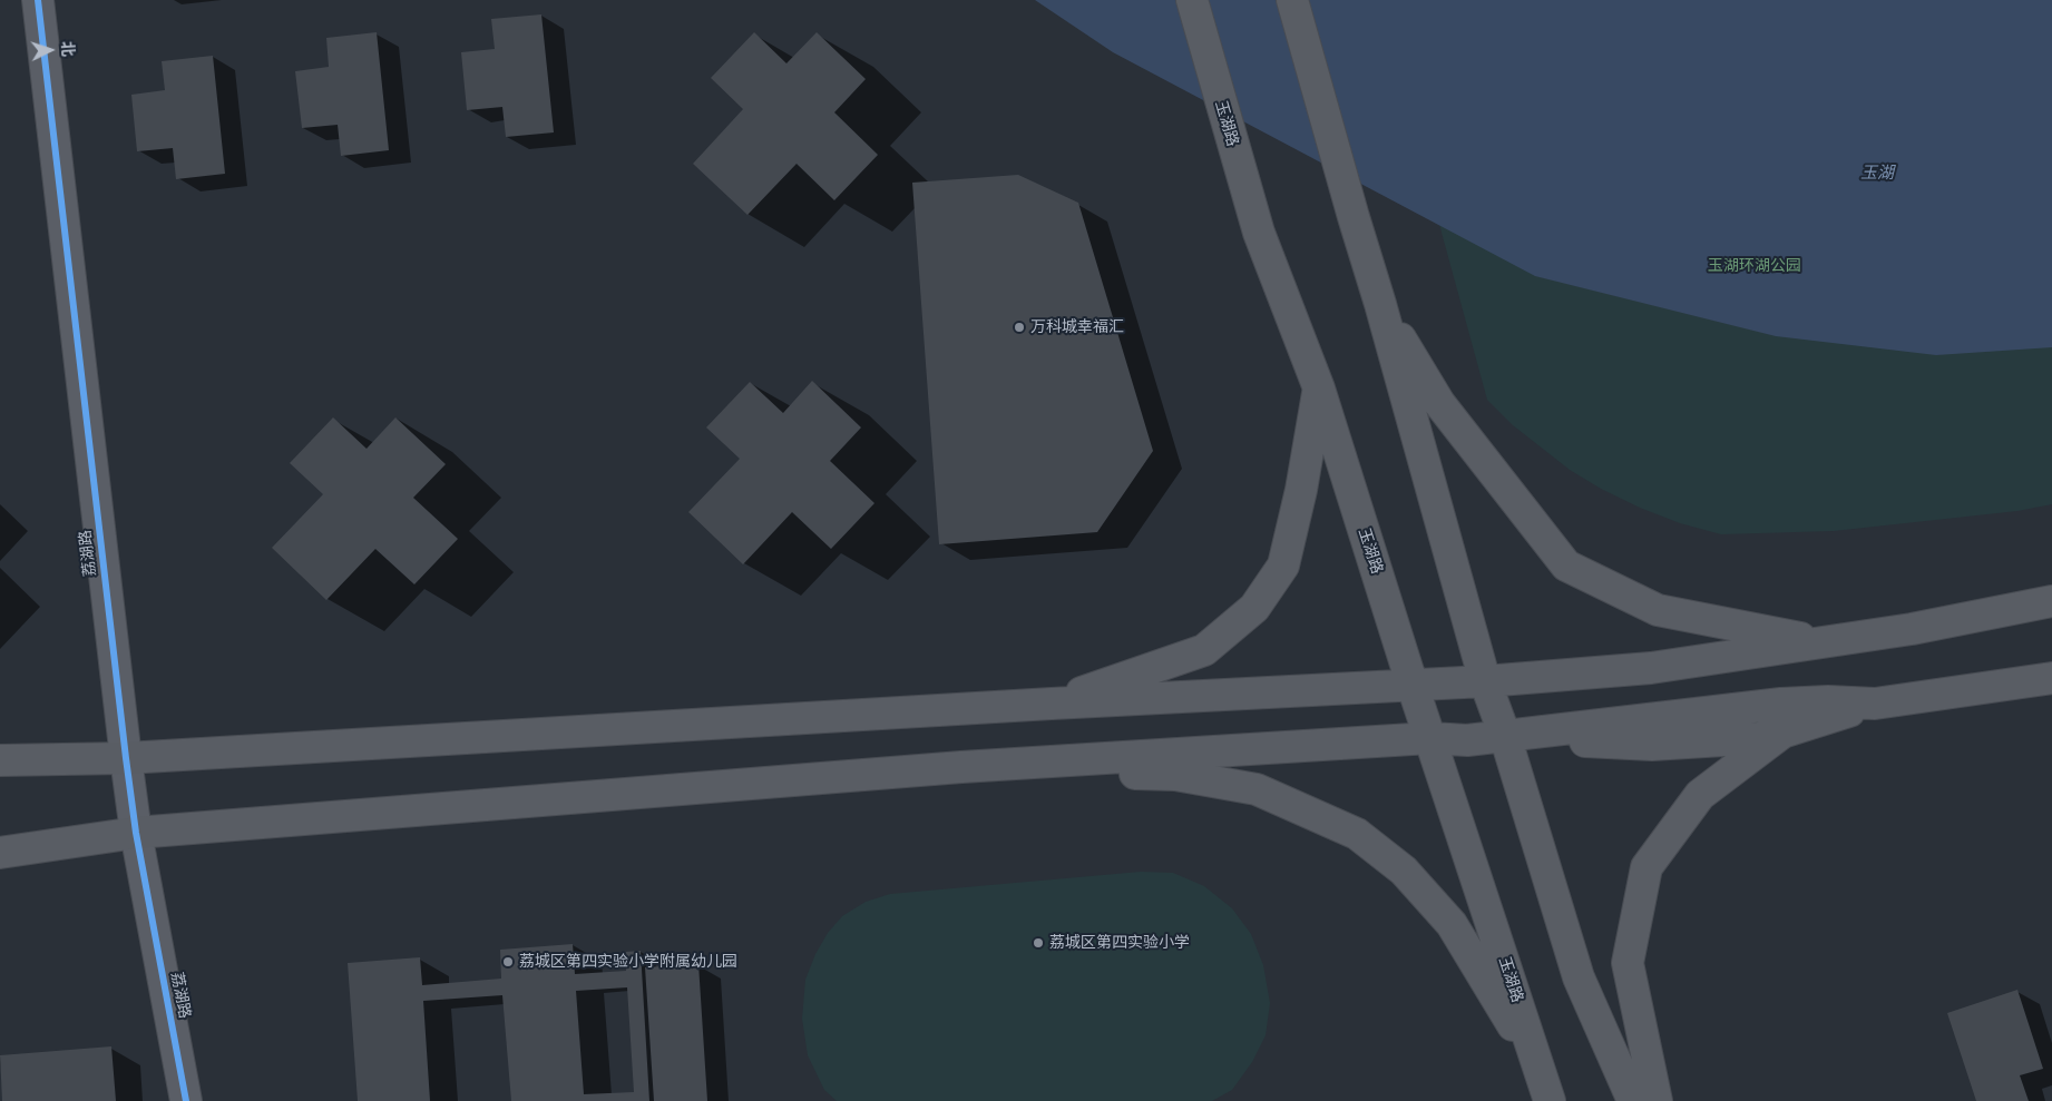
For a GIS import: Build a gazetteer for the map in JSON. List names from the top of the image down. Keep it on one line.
{"streets":{"main road":["玉湖路"],"street":["荔湖路"]},"water":["玉湖"],"parks":["玉湖环湖公园"],"places":["万科城幸福汇","荔城区第四实验小学","荔城区第四实验小学附属幼儿园"],"north":"right"}
